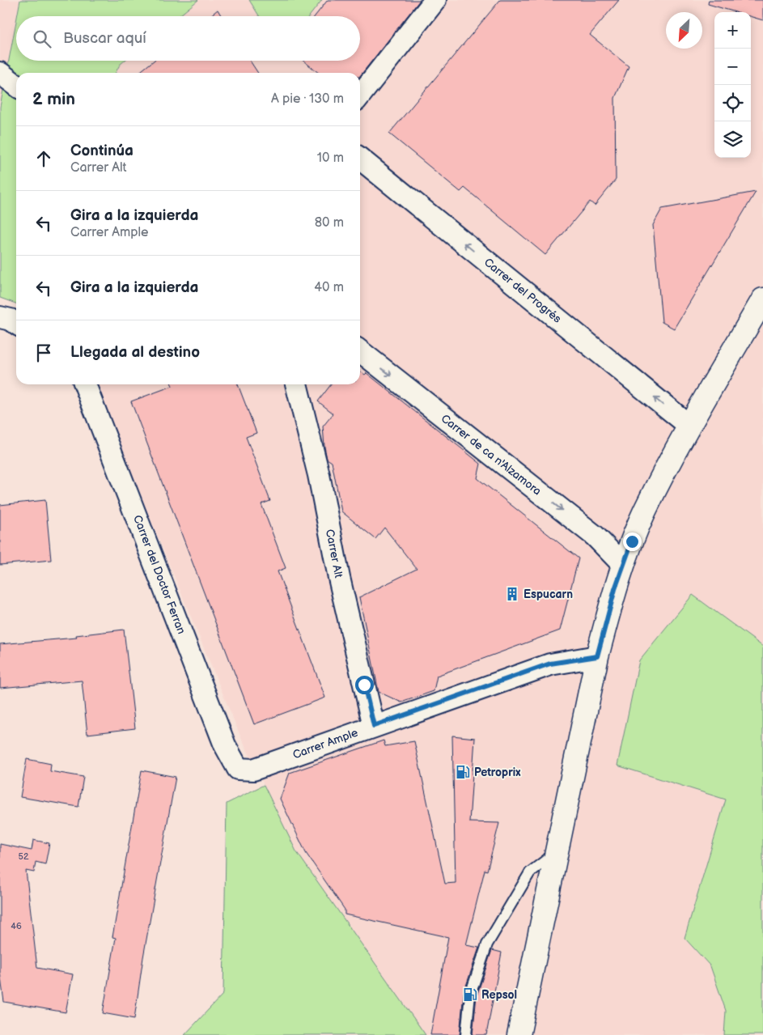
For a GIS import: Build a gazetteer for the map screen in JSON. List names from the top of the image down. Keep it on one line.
{"streets":{"street":["Carrer del Progrés","Carrer de ca n'Alzamora","Carrer Alt","Carrer del Doctor Ferran","Carrer Ample"]},"crossings":[["Carrer Alt","Carrer Ample"],["Carrer del Doctor Ferran","Carrer Ample"]],"one_way":["Carrer del Progrés","Carrer de ca n'Alzamora"],"places":{"building":["Espucarn"],"fuel station":["Petroprix","Repsol"]},"house_numbers":["52","46"],"north":"bottom left","page":{"map_buttons":["+","−"],"search":"Buscar aquí","heading":["2 min","A pie · 130 m"],"list":[["Continúa","Carrer Alt","10 m"],["Gira a la izquierda","Carrer Ample","80 m"],["Gira a la izquierda","40 m"],"Llegada al destino"]}}
